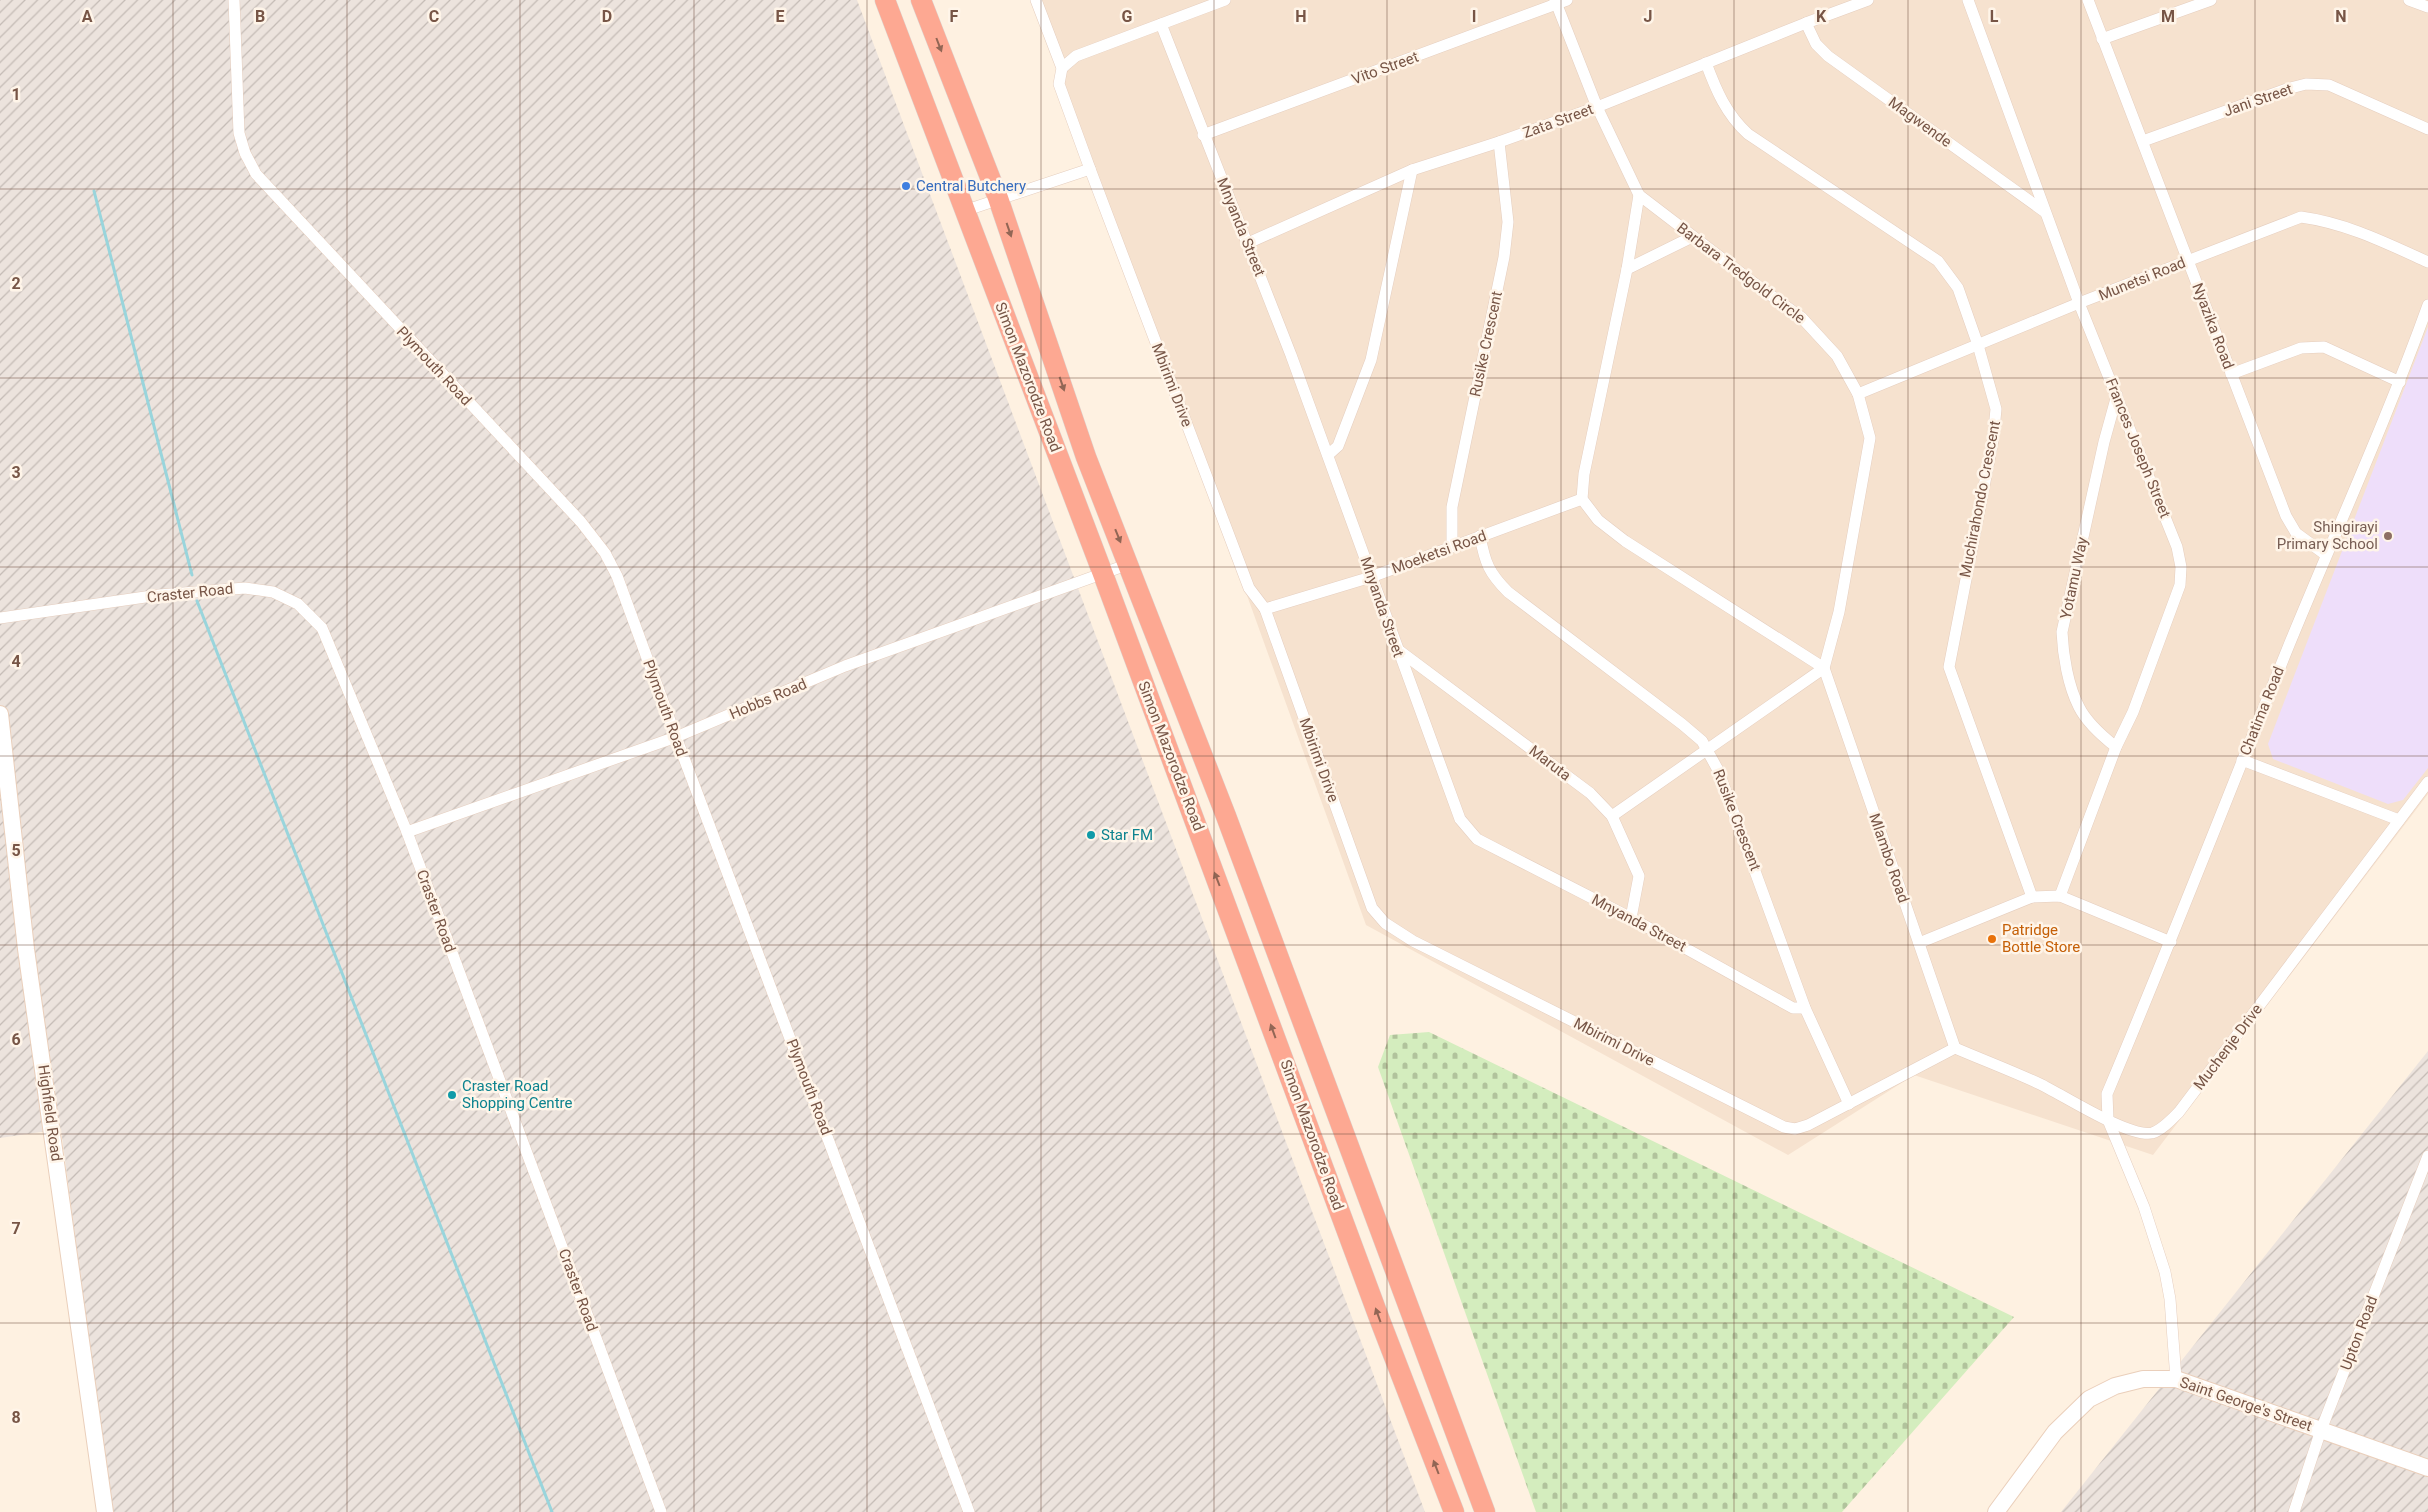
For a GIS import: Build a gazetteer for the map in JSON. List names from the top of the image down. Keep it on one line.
{"streets":{"highway":["Simon Mazorodze Road"],"street":["Vito Street","Jani Street","Zata Street","Magwende","Mnyanda Street","Barbara Tredgold Circle","Munetsi Road","Nyazika Road","Rusike Crescent","Plymouth Road","Mbirimi Drive","Frances Joseph Street","Muchirahondo Crescent","Moeketsi Road","Yotamu Way","Craster Road","Hobbs Road","Chatima Road","Maruta","Mlambo Road","Muchenje Drive","Highfield Road","Upton Road","Saint George's Street"]},"crossings":[["Vito Street","Mnyanda Street"],["Jani Street","Nyazika Road"],["Zata Street","Magwende"],["Zata Street","Mnyanda Street"],["Zata Street","Rusike Crescent"],["Zata Street","Muchirahondo Crescent"],["Magwende","Frances Joseph Street"],["Mnyanda Street","Rusike Crescent"],["Mnyanda Street","Moeketsi Road"],["Mnyanda Street","Maruta"],["Barbara Tredgold Circle","Munetsi Road"],["Barbara Tredgold Circle","Mlambo Road"],["Munetsi Road","Nyazika Road"],["Munetsi Road","Frances Joseph Street"],["Munetsi Road","Muchirahondo Crescent"],["Nyazika Road","Chatima Road"],["Rusike Crescent","Mbirimi Drive"],["Rusike Crescent","Moeketsi Road"],["Plymouth Road","Hobbs Road"],["Simon Mazorodze Road","Hobbs Road"],["Mbirimi Drive","Moeketsi Road"],["Mbirimi Drive","Mlambo Road"],["Mbirimi Drive","Muchenje Drive"],["Frances Joseph Street","Yotamu Way"],["Craster Road","Hobbs Road"],["Chatima Road","Muchenje Drive"],["Mlambo Road","Muchenje Drive"],["Upton Road","Saint George's Street"]],"places":["Central Butchery","Shingirayi Primary School","Star FM","Patridge Bottle Store","Craster Road Shopping Centre"],"grid":{"columns":["A","B","C","D","E","F","G","H","I","J","K","L","M","N"],"rows":["1","2","3","4","5","6","7","8"]}}
